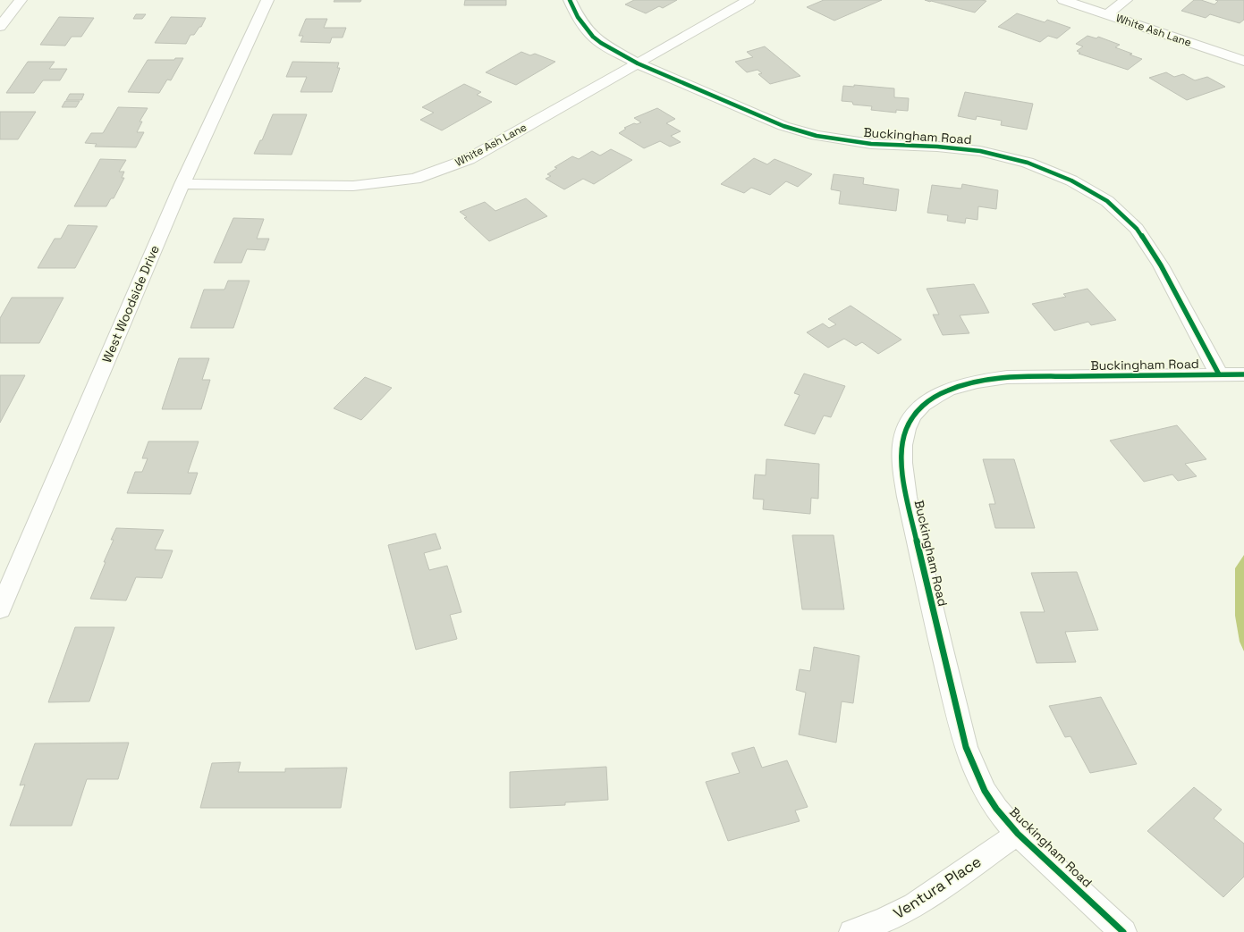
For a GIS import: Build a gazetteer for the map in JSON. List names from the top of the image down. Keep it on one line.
{"streets":{"street":["White Ash Lane","Buckingham Road","West Woodside Drive","Ventura Place"]},"crossings":[["White Ash Lane","Buckingham Road"],["White Ash Lane","West Woodside Drive"],["Buckingham Road","Ventura Place"]]}
